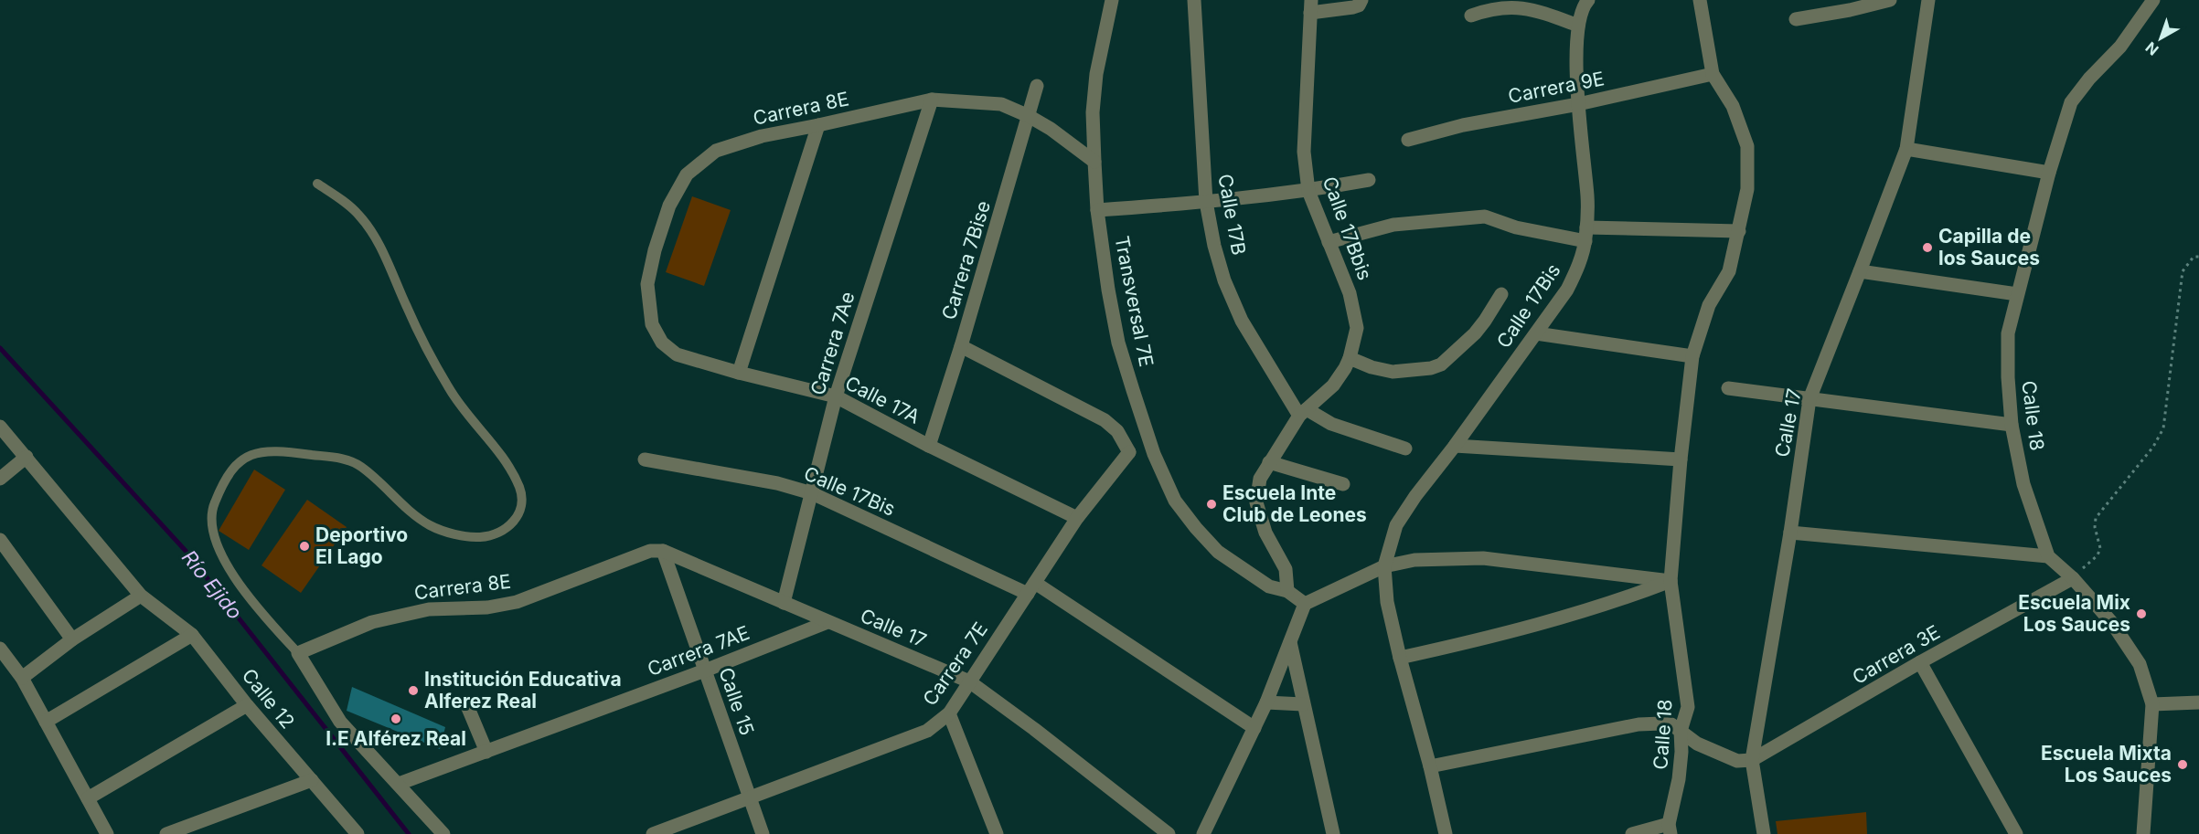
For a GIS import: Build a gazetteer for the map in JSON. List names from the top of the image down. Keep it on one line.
{"streets":{"street":["Carrera 9E","Carrera 8E","Calle 17B","Calle 17Bbis","Carrera 7Bise","Transversal 7E","Calle 17Bis","Carrera 7Ae","Calle 17A","Calle 18","Calle 17","Carrera 7AE","Carrera 3E","Carrera 7E","Calle 12","Calle 15"]},"crossings":[["Carrera 9E","Calle 17Bis"],["Carrera 9E","Calle 18"],["Carrera 8E","Carrera 7Bise"],["Carrera 8E","Transversal 7E"],["Carrera 8E","Carrera 7Ae"],["Carrera 8E","Calle 17A"],["Carrera 8E","Calle 17"],["Carrera 8E","Calle 15"],["Calle 17B","Calle 17Bbis"],["Calle 17Bbis","Transversal 7E"],["Carrera 7Bise","Calle 17A"],["Calle 17Bis","Carrera 7Ae"],["Calle 17Bis","Carrera 7E"],["Carrera 7Ae","Calle 17A"],["Carrera 7Ae","Calle 17"],["Calle 17A","Carrera 7E"],["Calle 18","Carrera 3E"],["Calle 17","Carrera 7AE"],["Calle 17","Carrera 3E"],["Calle 17","Carrera 7E"],["Calle 17","Calle 15"],["Carrera 7AE","Calle 15"],["Carrera 7E","Calle 15"]],"water":["Río Ejido"],"places":["Capilla de los Sauces","Escuela Inte Club de Leones","Deportivo El Lago","Escuela Mix Los Sauces","Institución Educativa Alferez Real","I.E Alférez Real","Escuela Mixta Los Sauces"],"north":"bottom left"}
